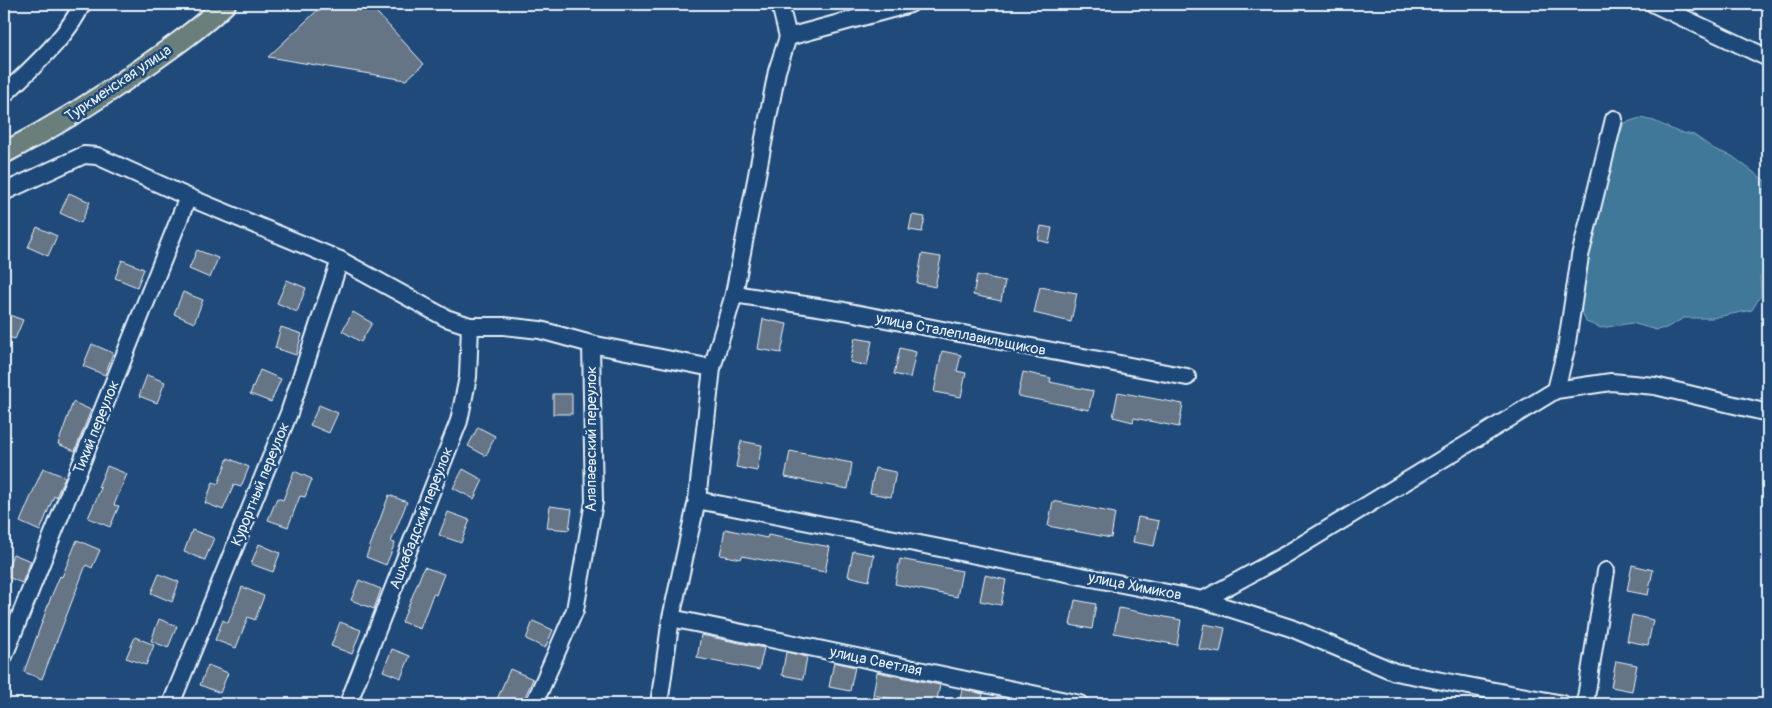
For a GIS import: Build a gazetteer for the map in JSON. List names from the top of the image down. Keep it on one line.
{"streets":{"main road":["Туркменская улица"],"street":["улица Сталеплавильщиков","Тихий переулок","Алапаевский переулок","Курортный переулок","Ашхабадский переулок","улица Химиков","улица Светлая"]}}
